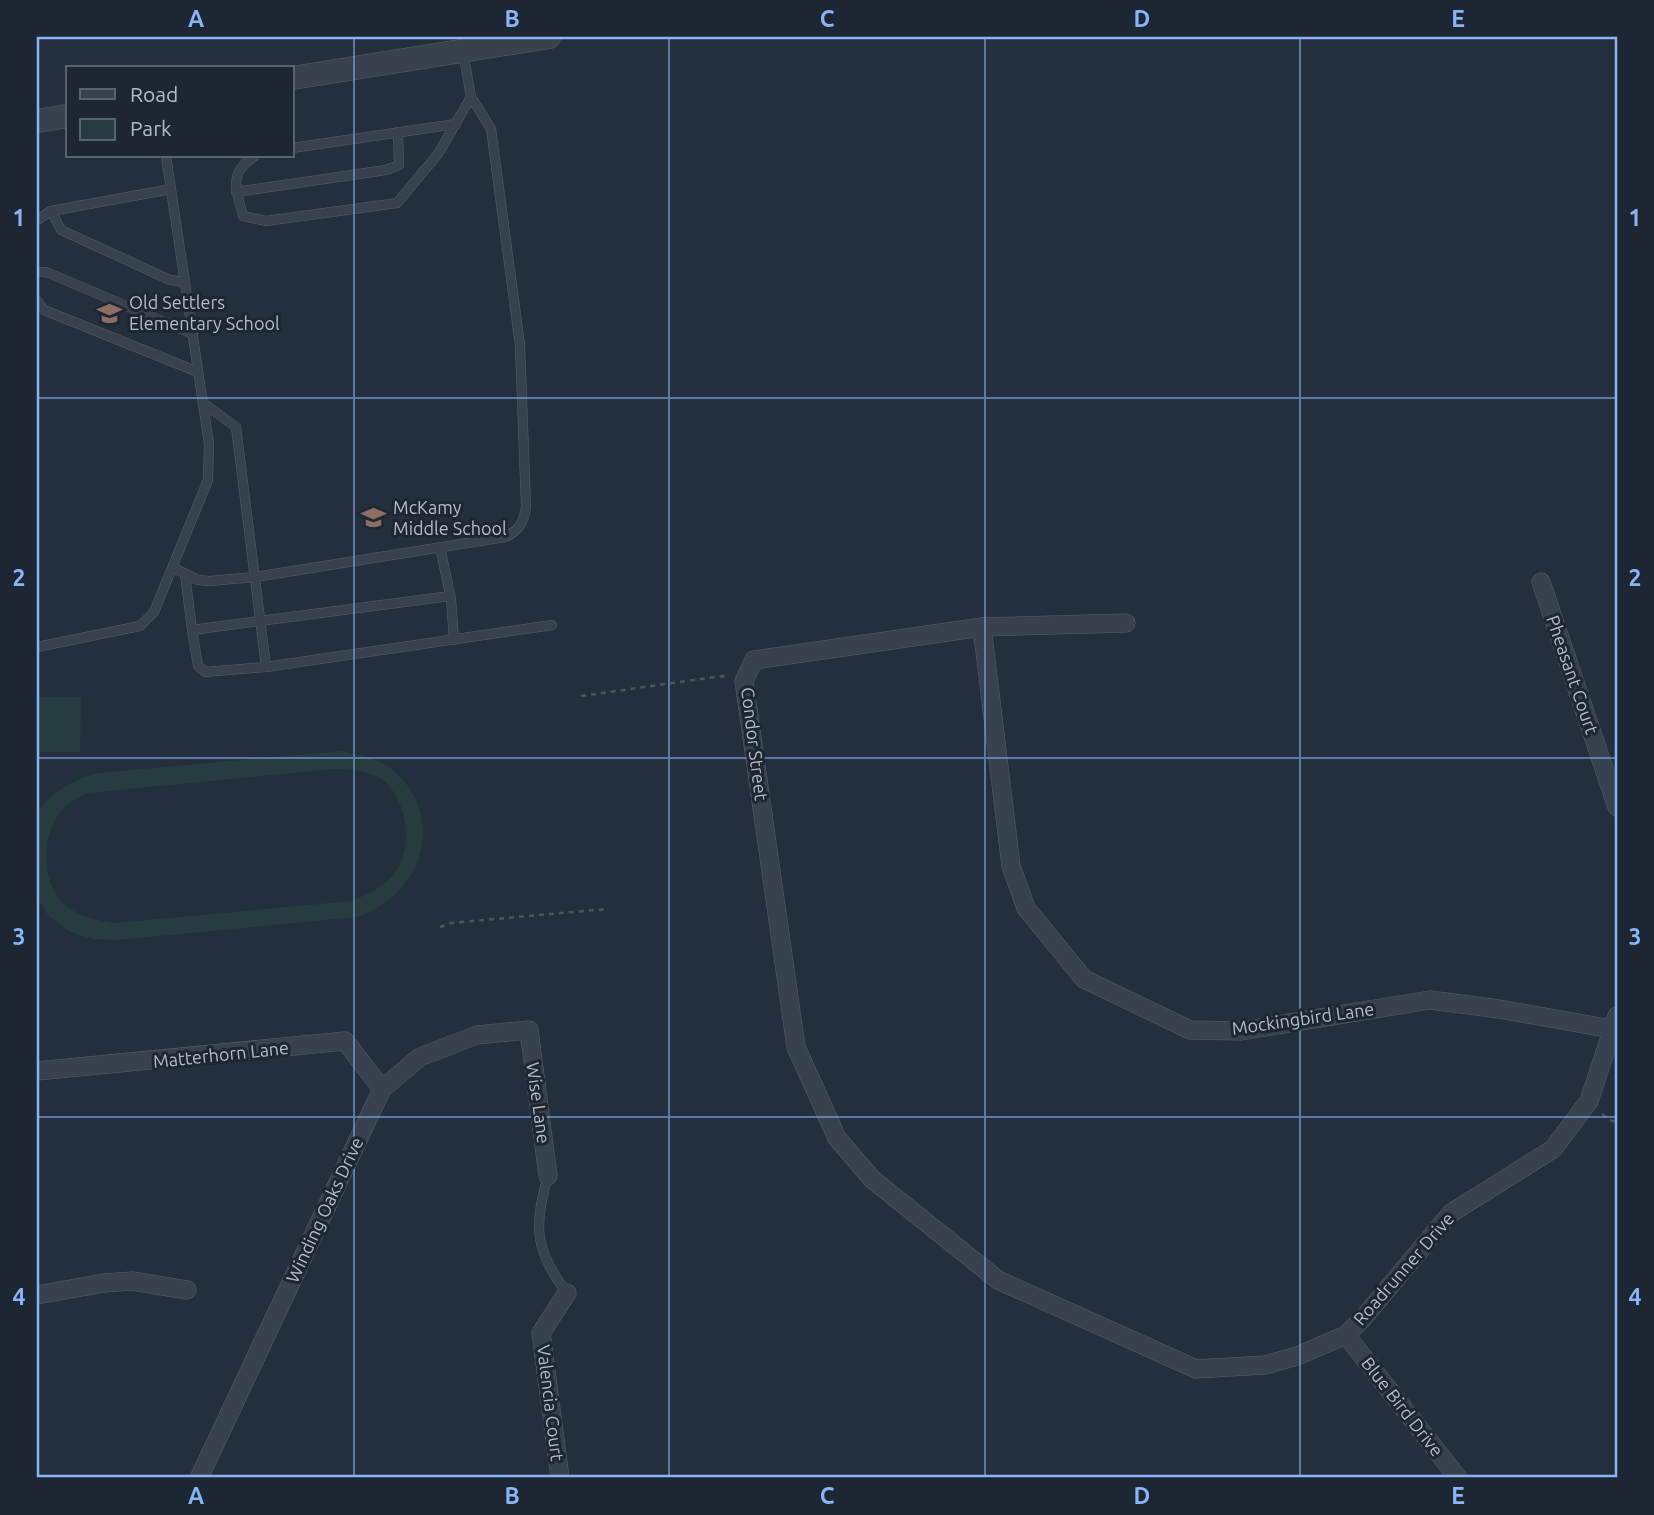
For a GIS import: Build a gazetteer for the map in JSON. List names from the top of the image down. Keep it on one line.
{"streets":{"street":["Pheasant Court","Condor Street","Mockingbird Lane","Matterhorn Lane","Wise Lane","Winding Oaks Drive","Roadrunner Drive","Valencia Court","Blue Bird Drive"]},"crossings":[["Condor Street","Mockingbird Lane"],["Condor Street","Roadrunner Drive"],["Mockingbird Lane","Roadrunner Drive"],["Matterhorn Lane","Winding Oaks Drive"],["Wise Lane","Winding Oaks Drive"],["Roadrunner Drive","Blue Bird Drive"]],"places":{"school or university":["Old Settlers Elementary School","McKamy Middle School"]},"legend":["Road","Park"],"grid":{"columns":["A","B","C","D","E"],"rows":["1","2","3","4"]}}
